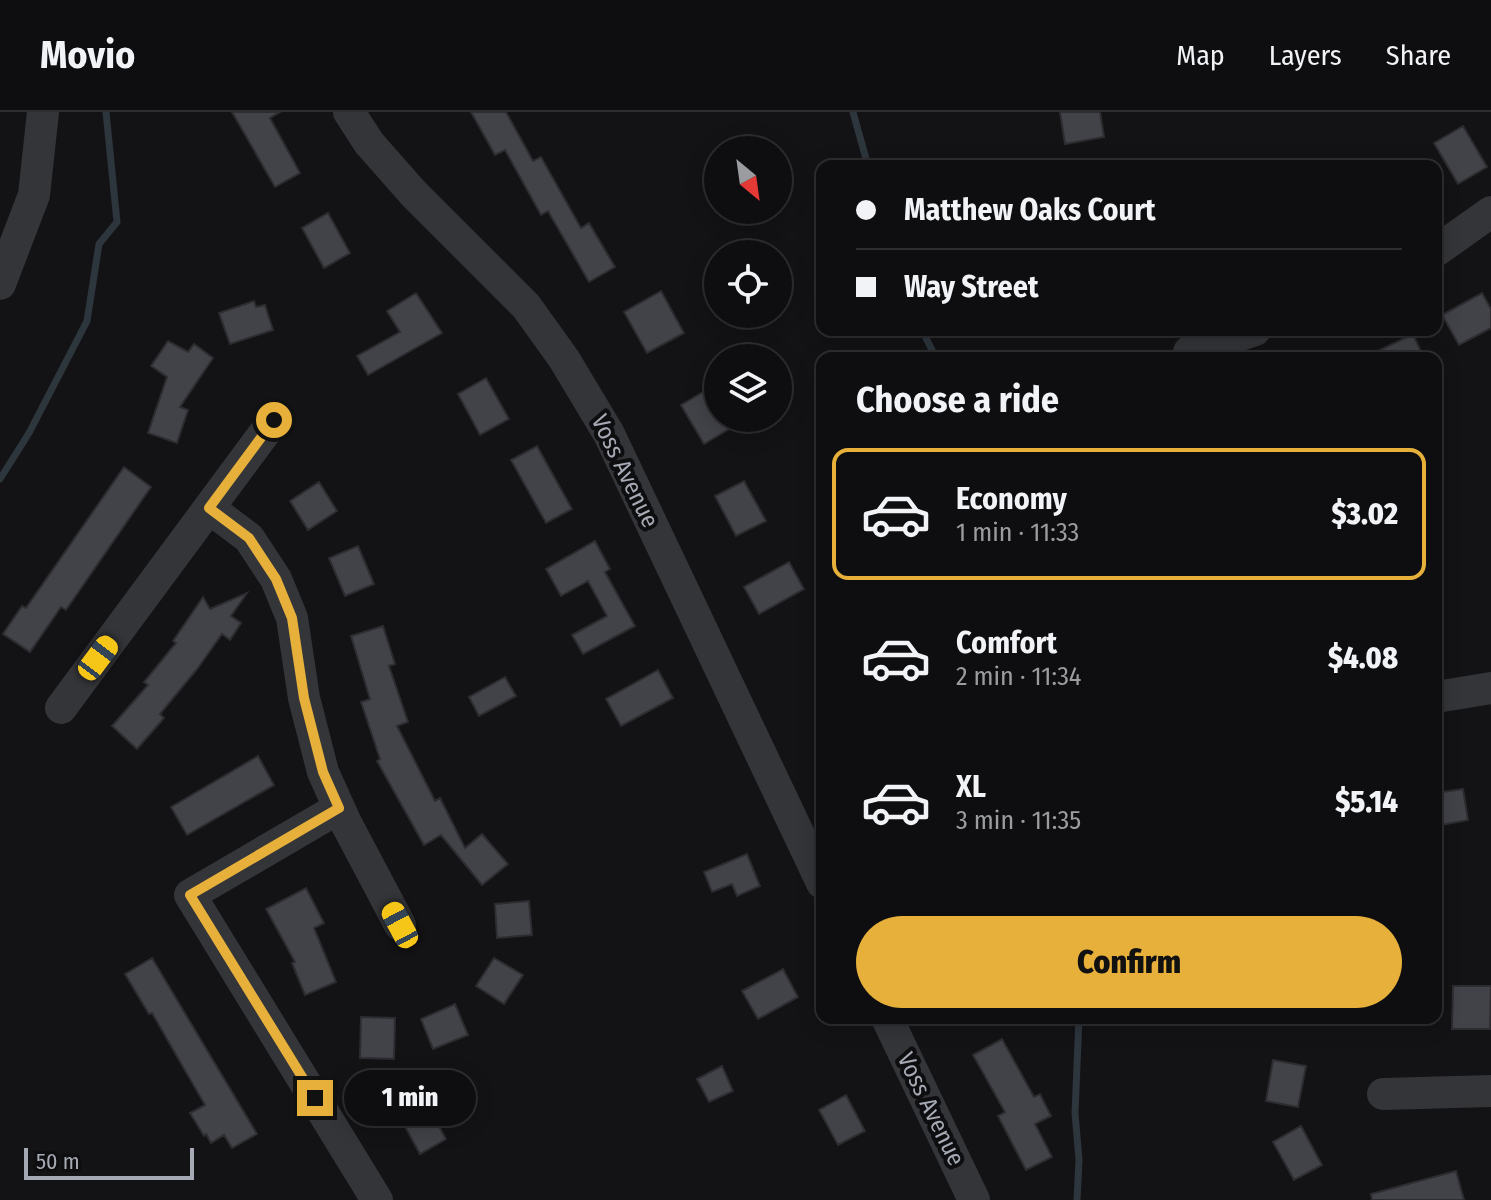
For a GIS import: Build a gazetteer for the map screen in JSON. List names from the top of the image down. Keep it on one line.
{"streets":{"street":["Voss Avenue"]},"scale_bar":"50 m","north":"bottom right","page":{"header":"Movio","nav":["Map","Layers","Share"],"banner":["Matthew Oaks Court","Way Street"],"heading":"Choose a ride","list":[{"name":"Economy","note":"1 min · 11:33","value":"$3.02"},{"name":"Comfort","note":"2 min · 11:34","value":"$4.08"},{"name":"XL","note":"3 min · 11:35","value":"$5.14"}],"buttons":"Confirm","bubble":"1 min","scale":"50 m"}}
